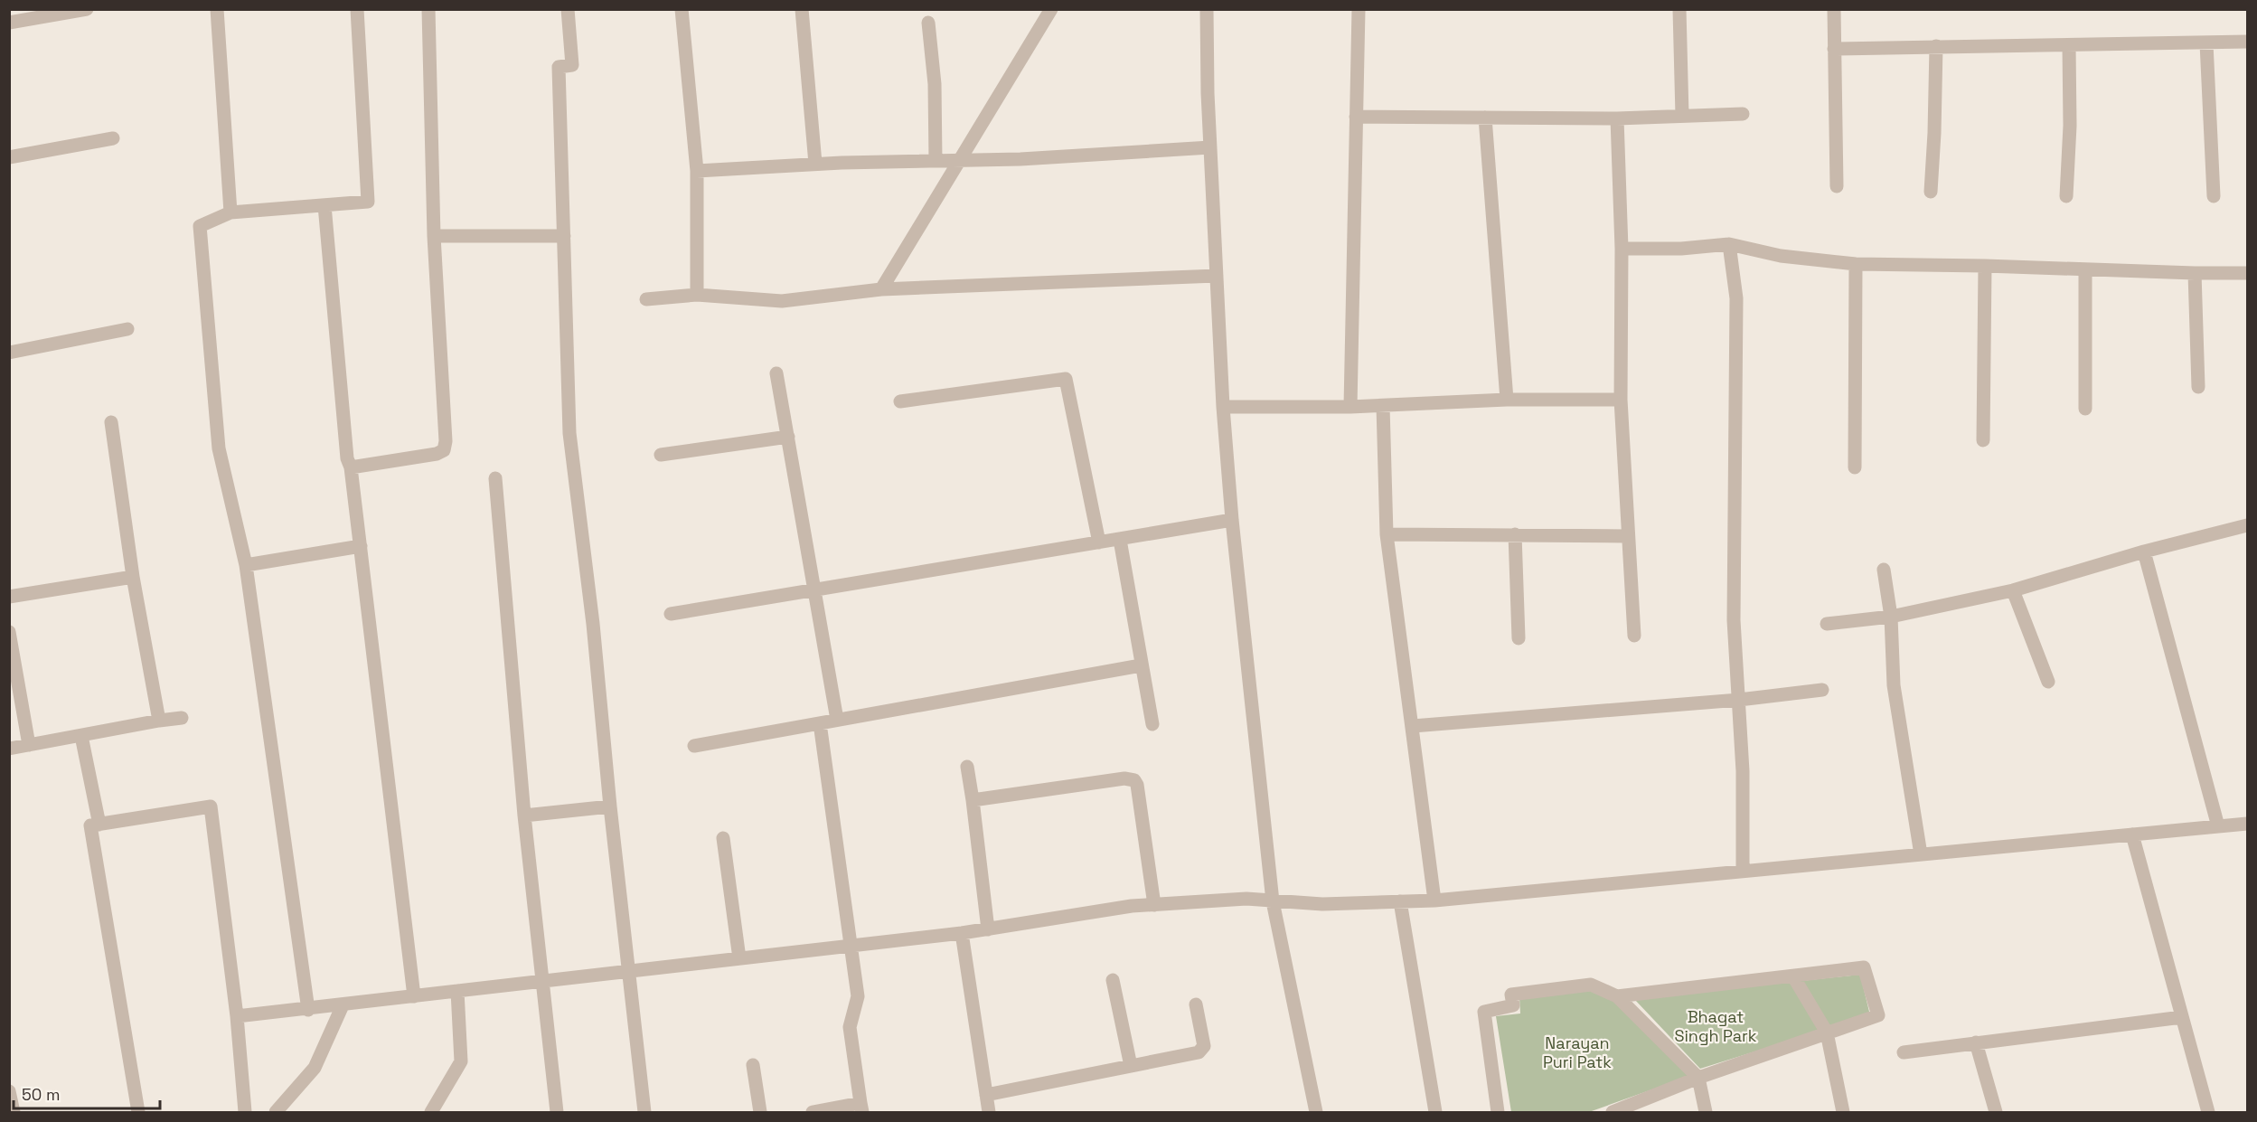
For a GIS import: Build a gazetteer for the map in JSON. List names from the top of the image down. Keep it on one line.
{"parks":["Bhagat Singh Park","Narayan Puri Patk"],"scale_bar":"50 m"}
